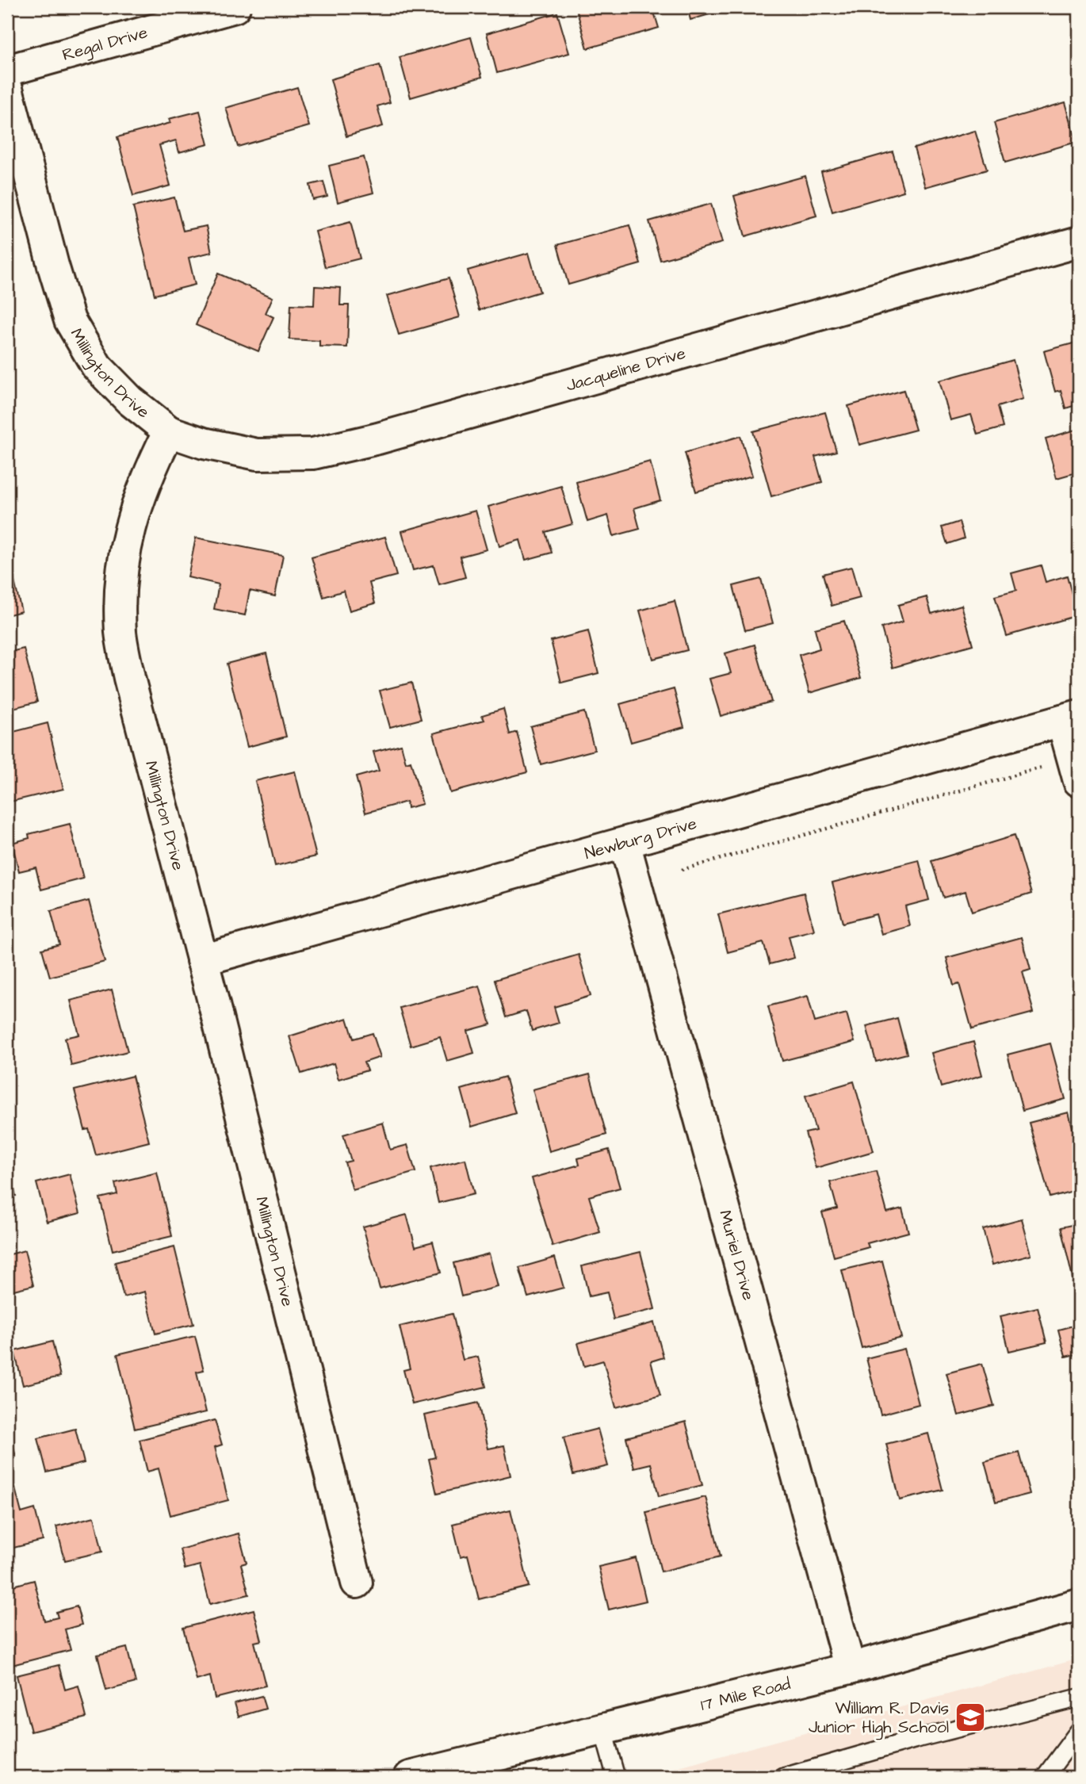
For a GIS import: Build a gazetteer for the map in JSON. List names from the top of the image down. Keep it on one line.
{"streets":{"street":["Regal Drive","Jacqueline Drive","Millington Drive","Newburg Drive","Muriel Drive","17 Mile Road"]},"crossings":[["Jacqueline Drive","Millington Drive"],["Millington Drive","Newburg Drive"],["Newburg Drive","Muriel Drive"],["Muriel Drive","17 Mile Road"]],"places":{"school or university":["William R. Davis Junior High School"]}}
